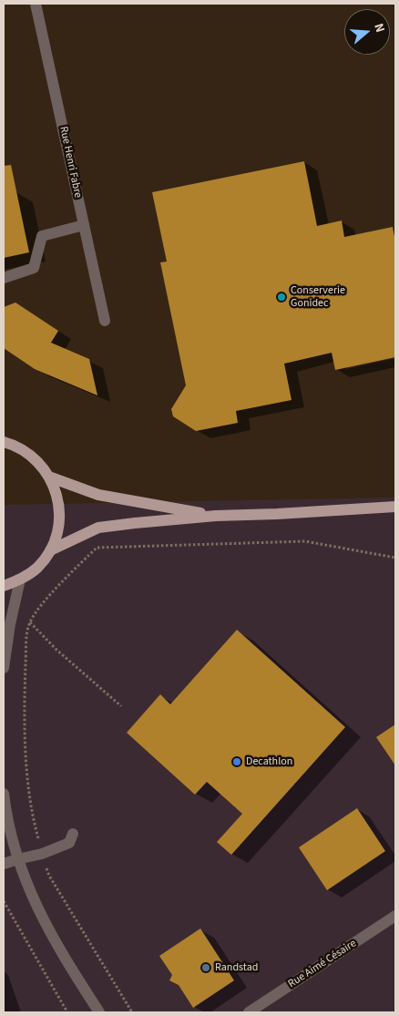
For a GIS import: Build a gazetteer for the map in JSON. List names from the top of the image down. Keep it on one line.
{"streets":{"street":["Rue Henri Fabre","Rue Aimé Césaire"]},"places":["Conserverie Gonidec","Decathlon","Randstad"],"north":"right"}
